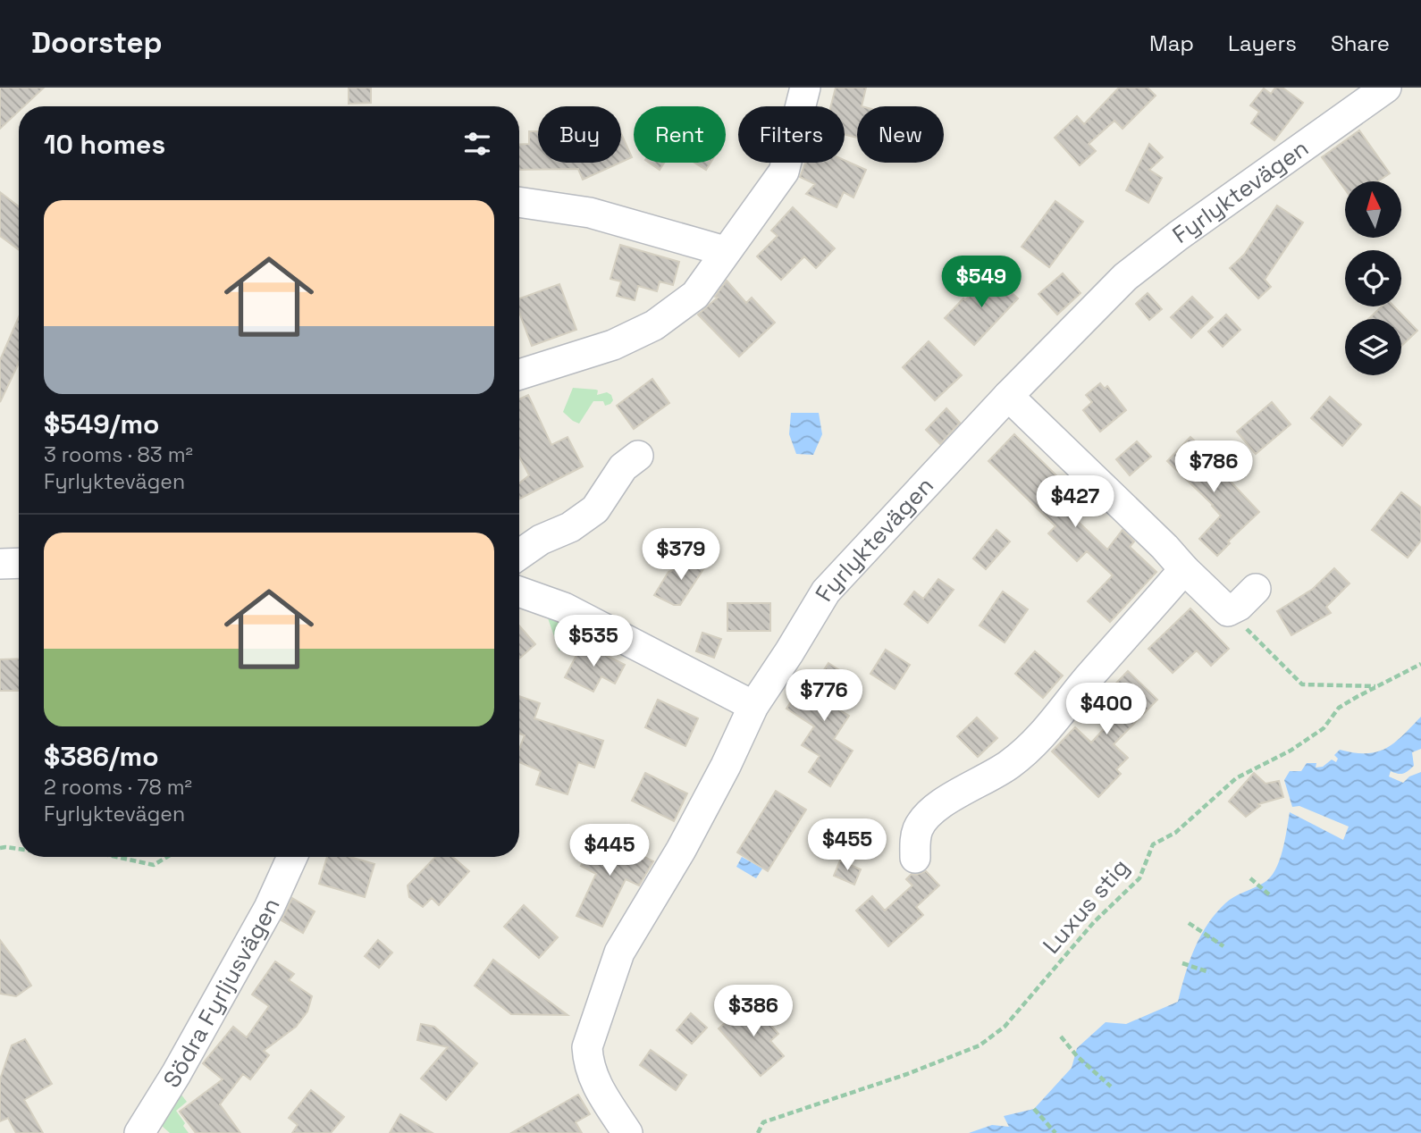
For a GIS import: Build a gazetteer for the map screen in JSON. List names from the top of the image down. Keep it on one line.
{"streets":{"street":["Fyrlyktevägen","Södra Fyrljusvägen"],"path":["Luxus stig"]},"north":"top","page":{"header":"Doorstep","nav":["Map","Layers","Share"],"chip":["Buy","Rent","Filters","New"],"heading":"10 homes","list":[{"name":"$549/mo","note":"3 rooms · 83 m² · Fyrlyktevägen"},{"name":"$386/mo","note":"2 rooms · 78 m² · Fyrlyktevägen"}],"price":["$549","$786","$427","$379","$535","$776","$400","$455","$445","$386"]}}
